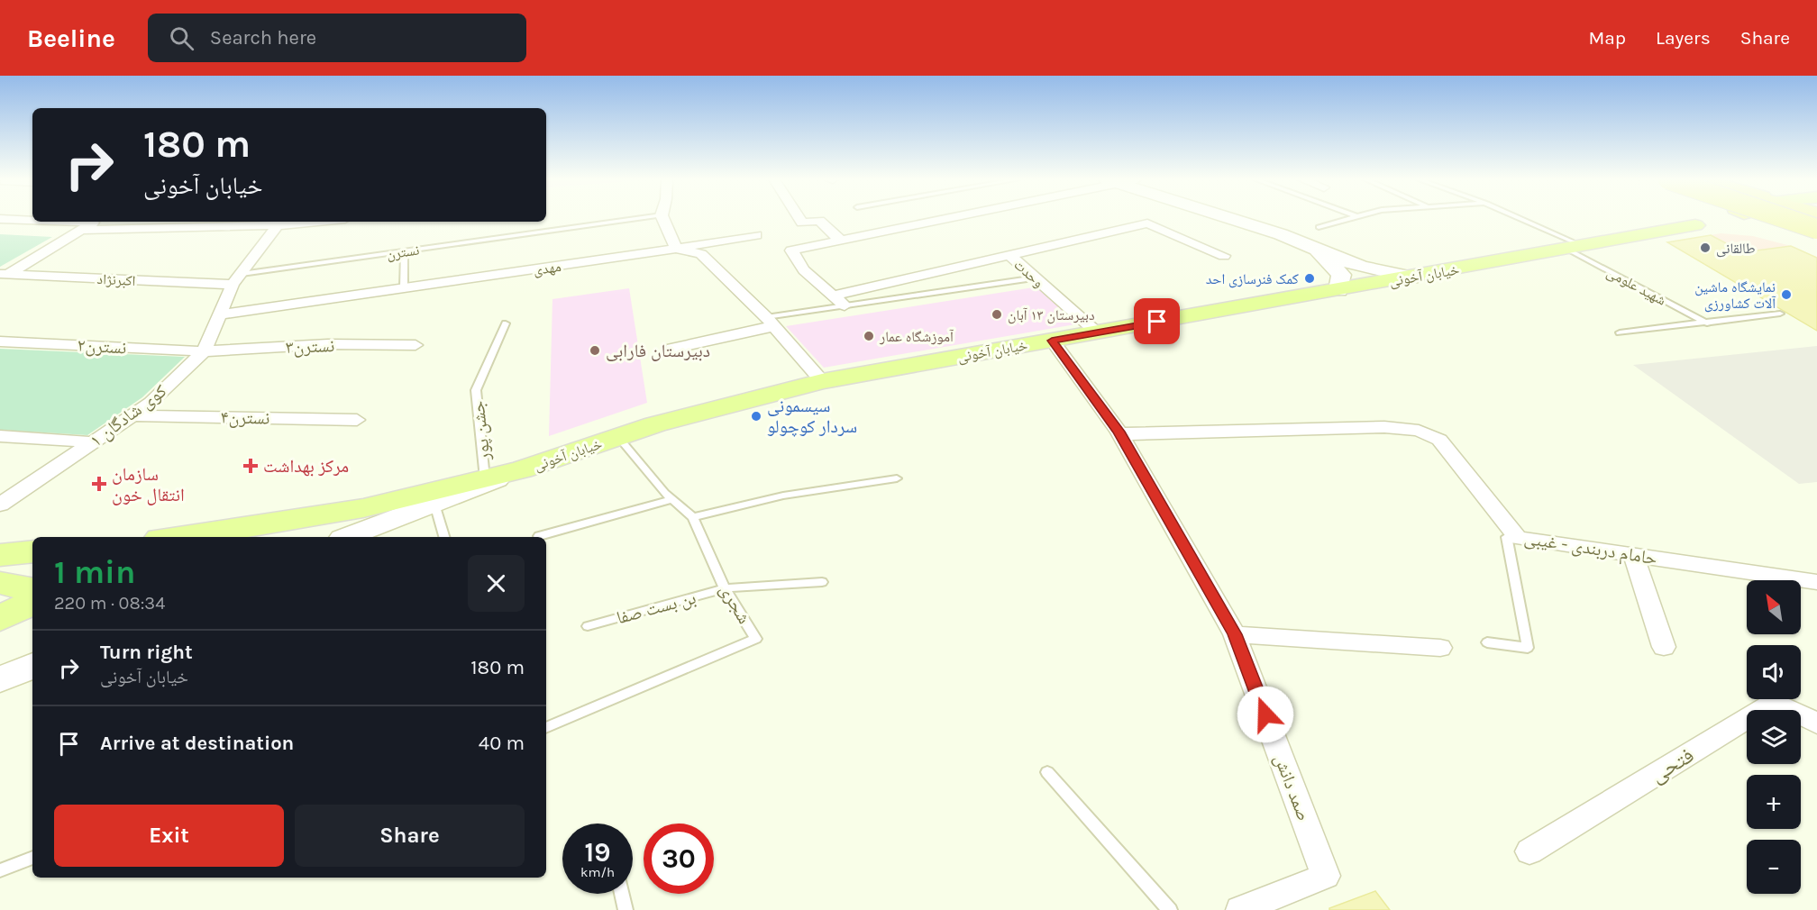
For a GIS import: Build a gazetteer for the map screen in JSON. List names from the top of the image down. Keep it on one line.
{"streets":{"main road":["خیابان آخونی"],"street":["مهدی","وحدت","اکبرنژاد","نسترن۲","نسترن۳","کوی شادگان ۱","نسترن۴","حامام دربندی - غیبی","فتحی","صمد دانش"],"lane":["نسترن","شهید علومی","جشن پور","شجری","بن بست صفا"]},"crossings":[["نسترن","اکبرنژاد"],["نسترن","کوی شادگان ۱"],["مهدی","خیابان آخونی"],["مهدی","کوی شادگان ۱"],["وحدت","خیابان آخونی"],["خیابان آخونی","شهید علومی"],["خیابان آخونی","جشن پور"],["خیابان آخونی","شجری"],["خیابان آخونی","صمد دانش"],["اکبرنژاد","کوی شادگان ۱"],["نسترن۲","نسترن۳"],["نسترن۲","کوی شادگان ۱"],["نسترن۳","کوی شادگان ۱"],["کوی شادگان ۱","نسترن۴"],["حامام دربندی - غیبی","صمد دانش"],["شجری","بن بست صفا"]],"places":{"other":["طالقانی","کمک فنرسازی احد","نمایشگاه ماشین آلات کشاورزی","دبیرستان ۱۳ آبان","آموزشگاه عمار","دبیرستان فارابی","سیسمونی سردار کوچولو"],"health":["مرکز بهداشت","سازمان انتقال خون"]},"north":"top left","page":{"header":"Beeline","search":"Search here","nav":["Map","Layers","Share"],"turn":["180 m","خیابان آخونی"],"heading":["1 min","220 m · 08:34"],"map_buttons":["+","−"],"list":[{"name":"Turn right","note":"خیابان آخونی","value":"180 m"},{"name":"Arrive at destination","value":"40 m"}],"buttons":["Exit","Share"],"speed":"19 km/h","limit":"30"}}
